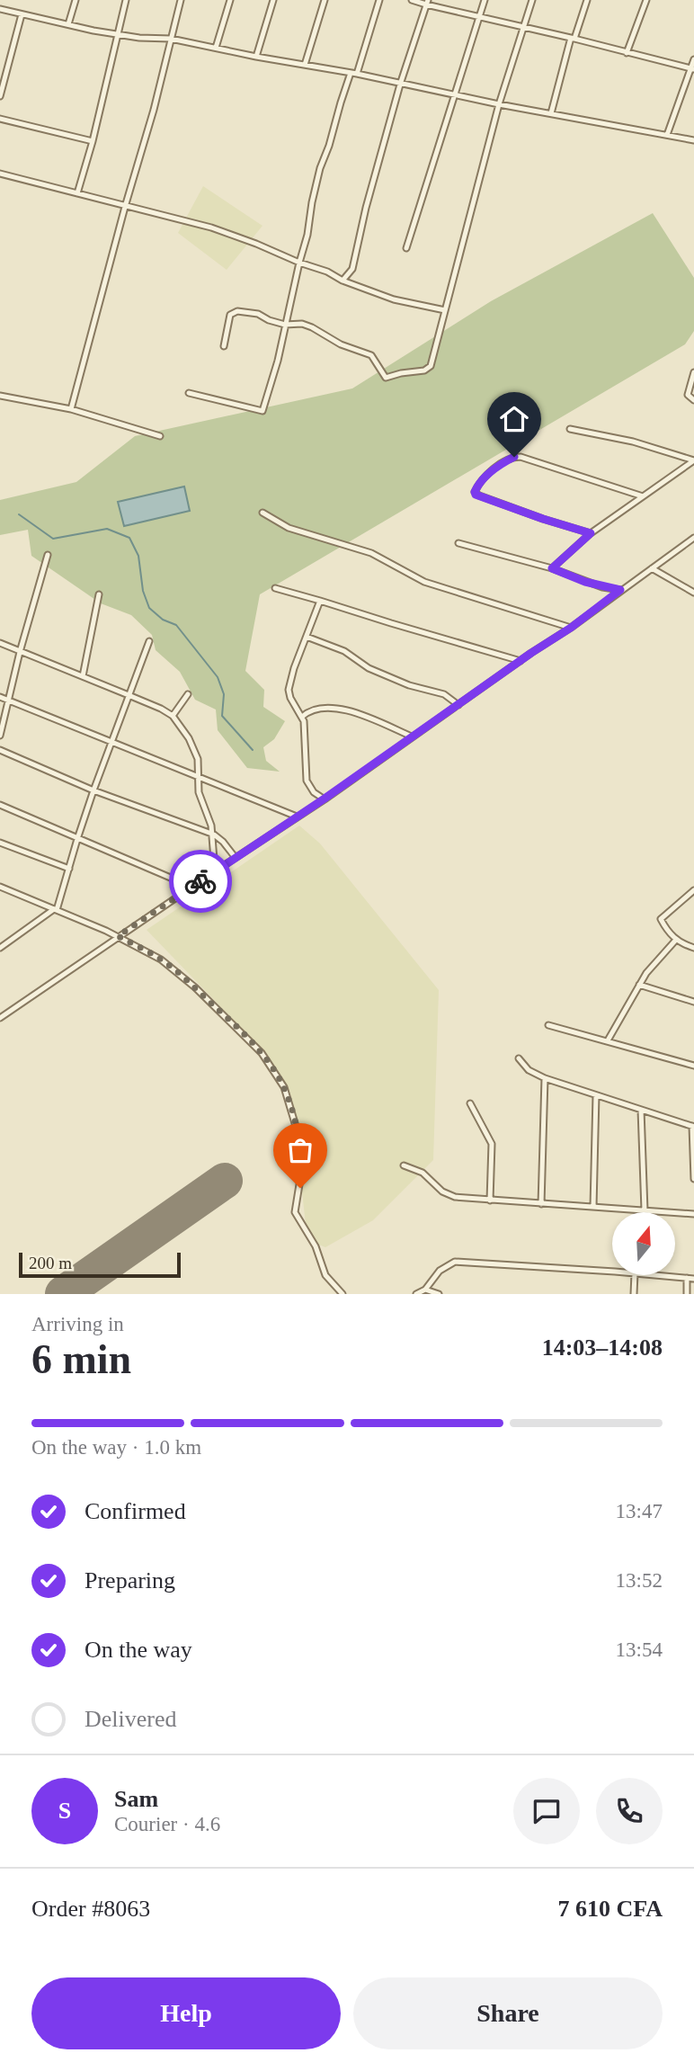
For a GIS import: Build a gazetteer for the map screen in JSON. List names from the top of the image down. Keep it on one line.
{"scale_bar":"200 m","north":"top","page":{"scale":"200 m","heading":["6 min","Arriving in","14:03–14:08"],"panel":["Sam","Courier · 4.6","Order #8063","7 610 CFA"],"bar":"On the way · 1.0 km","list":[["Confirmed","13:47"],["Preparing","13:52"],["On the way","13:54"],"Delivered"],"round":"S","buttons":["Help","Share"]}}
